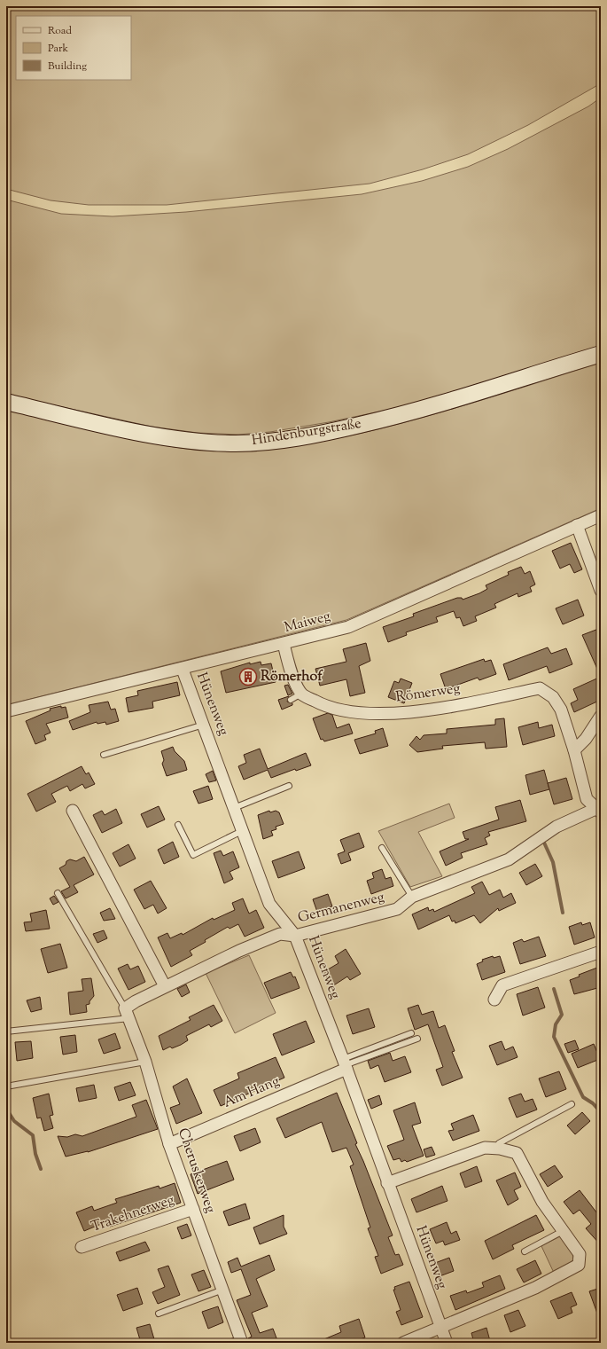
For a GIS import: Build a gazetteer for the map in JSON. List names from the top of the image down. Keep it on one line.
{"streets":{"main road":["Hindenburgstraße"],"street":["Maiweg","Römerweg","Hünenweg","Germanenweg","Am Hang","Cheruskerweg","Trakehnerweg"]},"crossings":[["Maiweg","Hünenweg"],["Römerweg","Germanenweg"],["Hünenweg","Germanenweg"],["Hünenweg","Am Hang"],["Germanenweg","Cheruskerweg"],["Am Hang","Cheruskerweg"],["Cheruskerweg","Trakehnerweg"]],"places":{"building":["Römerhof"]},"legend":["Road","Park","Building"]}
